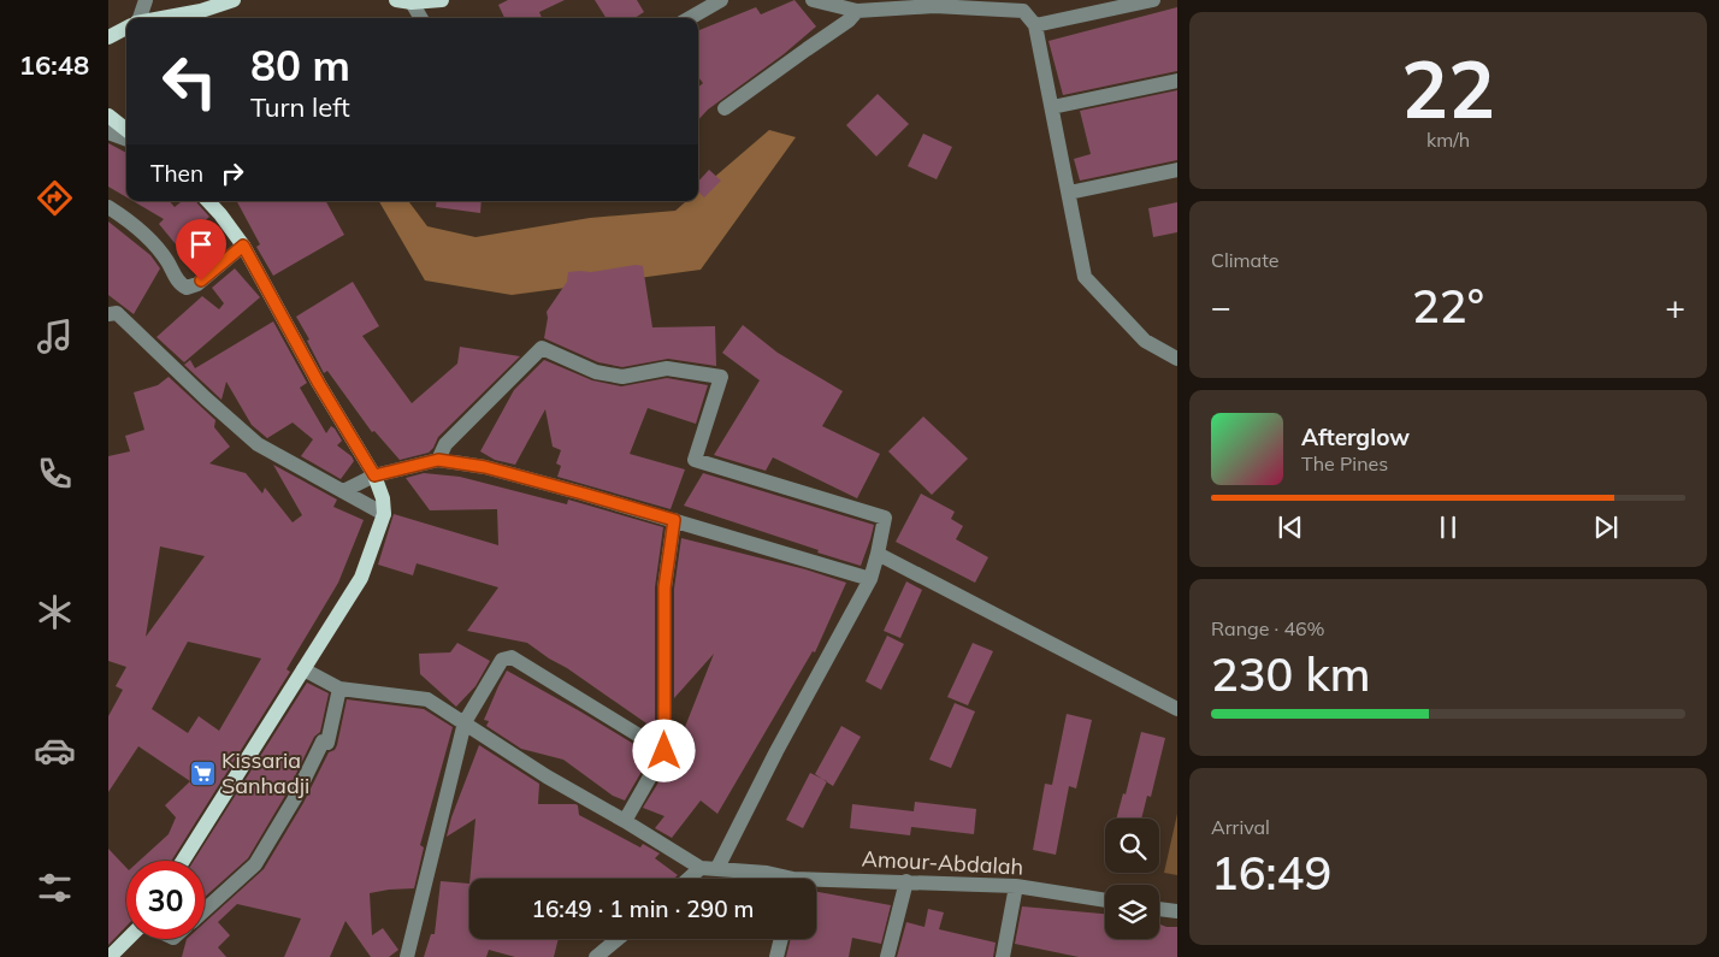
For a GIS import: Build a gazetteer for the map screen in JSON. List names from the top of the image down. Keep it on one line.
{"streets":{"street":["Amour-Abdalah"]},"places":{"supermarket":["Kissaria Sanhadji"]},"page":{"tabs":"16:48","tile":[["22","km/h"],"Climate",["Range · 46%","230 km"],["Arrival","16:49"]],"turn":["80 m","Turn left"],"then":"Then","heat":["−","22°","+"],"song":["Afterglow","The Pines"],"limit":"30","trip":"16:49 · 1 min · 290 m"}}
